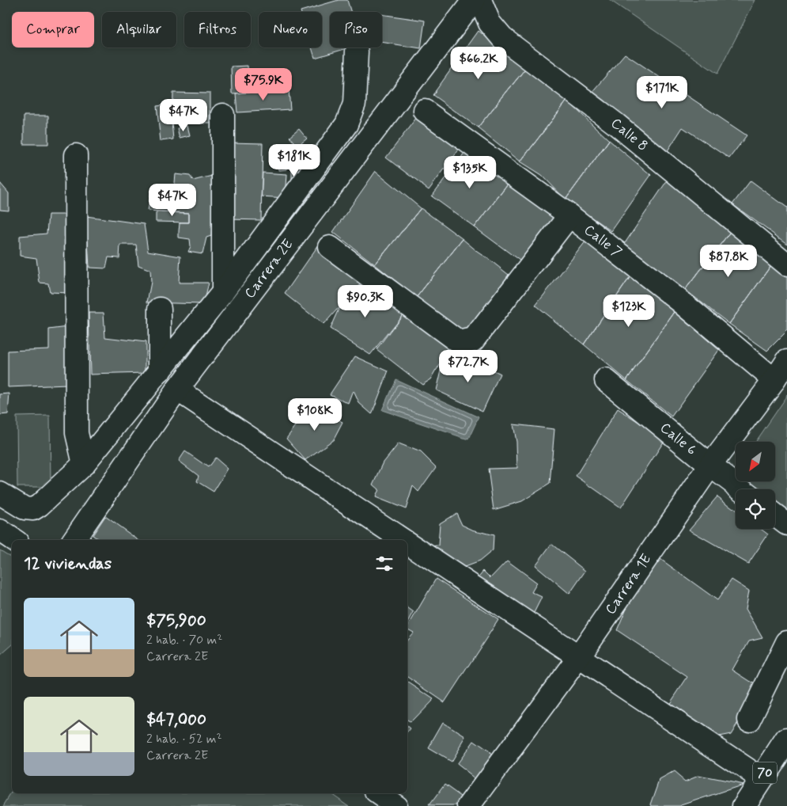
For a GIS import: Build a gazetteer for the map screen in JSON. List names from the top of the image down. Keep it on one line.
{"streets":{"main road":["Calle 8","Calle 7","Carrera 2E","Calle 6","Carrera 1E","70"]},"crossings":[["Calle 7","Carrera 1E"],["Calle 6","Carrera 1E"]],"north":"bottom left","page":{"chip":["Comprar","Alquilar","Filtros","Nuevo","Piso"],"price":["$66.2K","$75.9K","$171K","$47K","$181K","$135K","$47K","$87.8K","$90.3K","$123K","$72.7K","$108K"],"heading":"12 viviendas","list":[{"name":"$75,900","note":"2 hab. · 70 m² · Carrera 2E"},{"name":"$47,000","note":"2 hab. · 52 m² · Carrera 2E"}]}}
